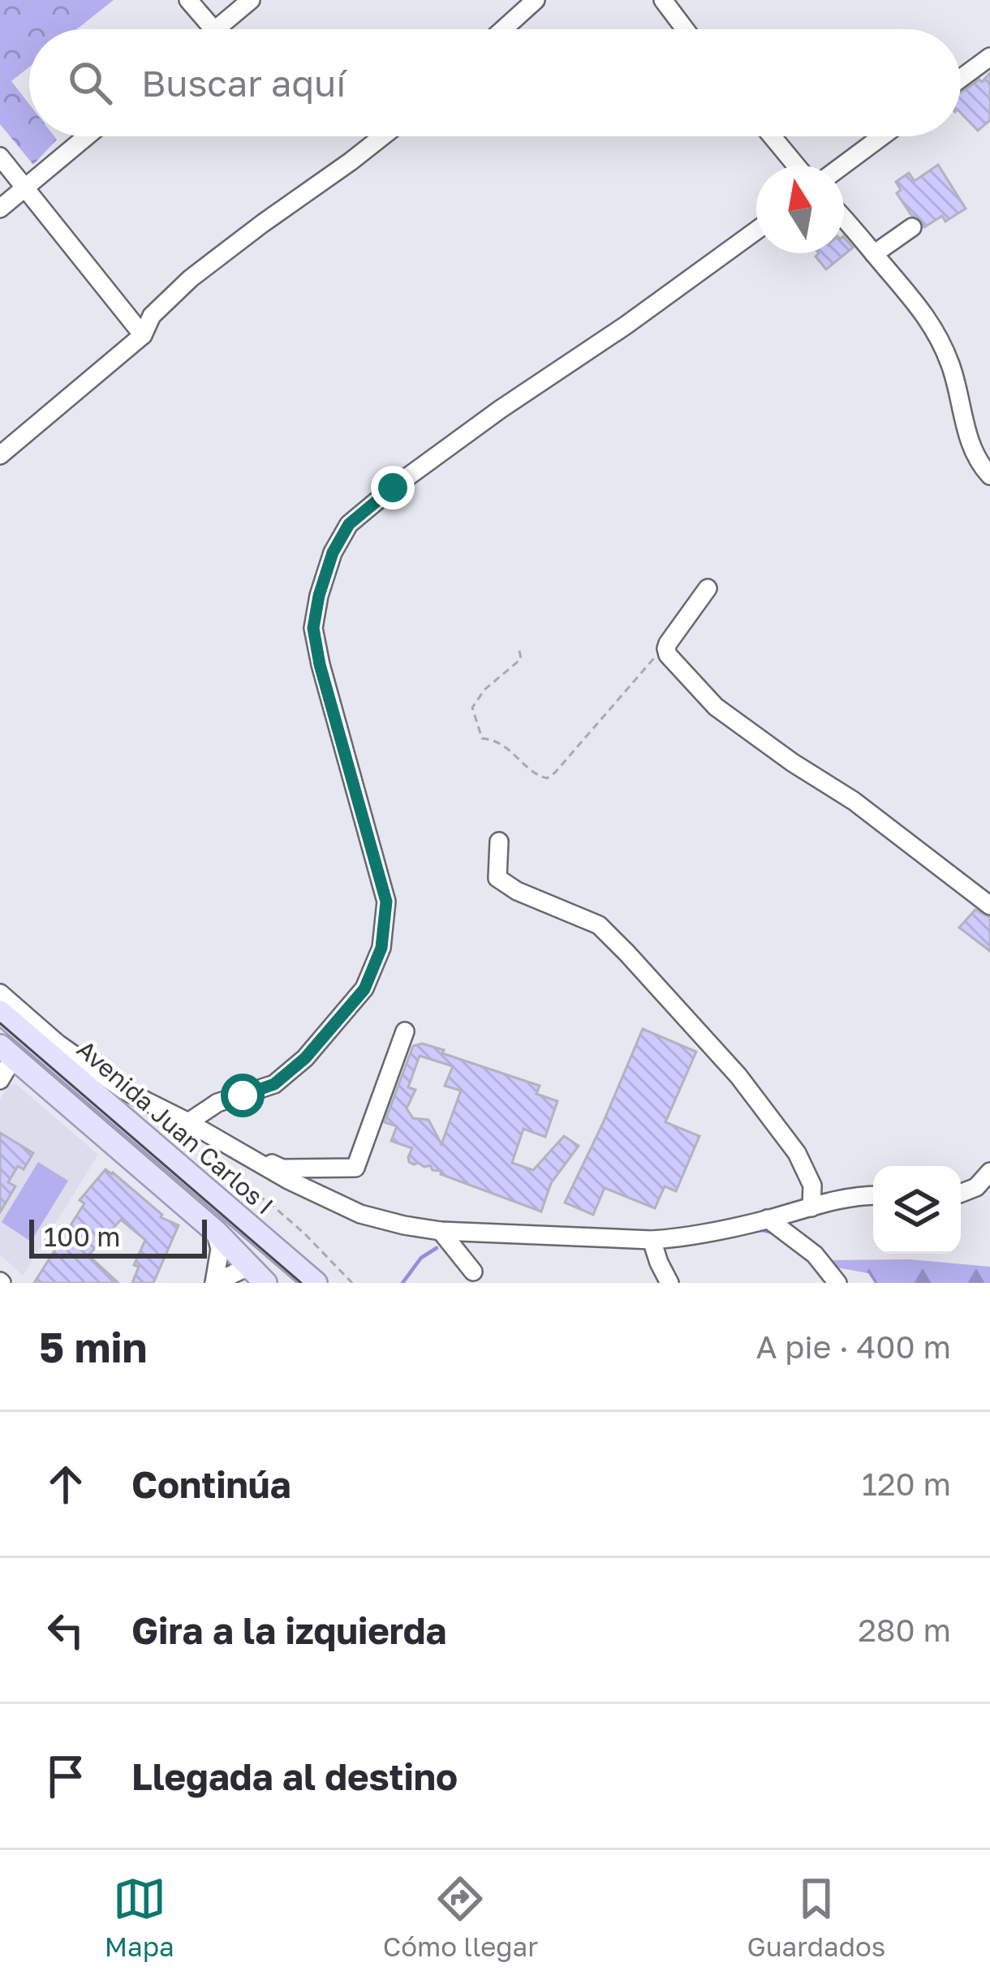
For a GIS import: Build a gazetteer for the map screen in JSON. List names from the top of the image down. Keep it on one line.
{"streets":{"main road":["Avenida Juan Carlos I"]},"scale_bar":"100 m","north":"top","page":{"search":"Buscar aquí","scale":"100 m","heading":["5 min","A pie · 400 m"],"list":[["Continúa","120 m"],["Gira a la izquierda","280 m"],"Llegada al destino"],"nav":["Mapa","Cómo llegar","Guardados"]}}
